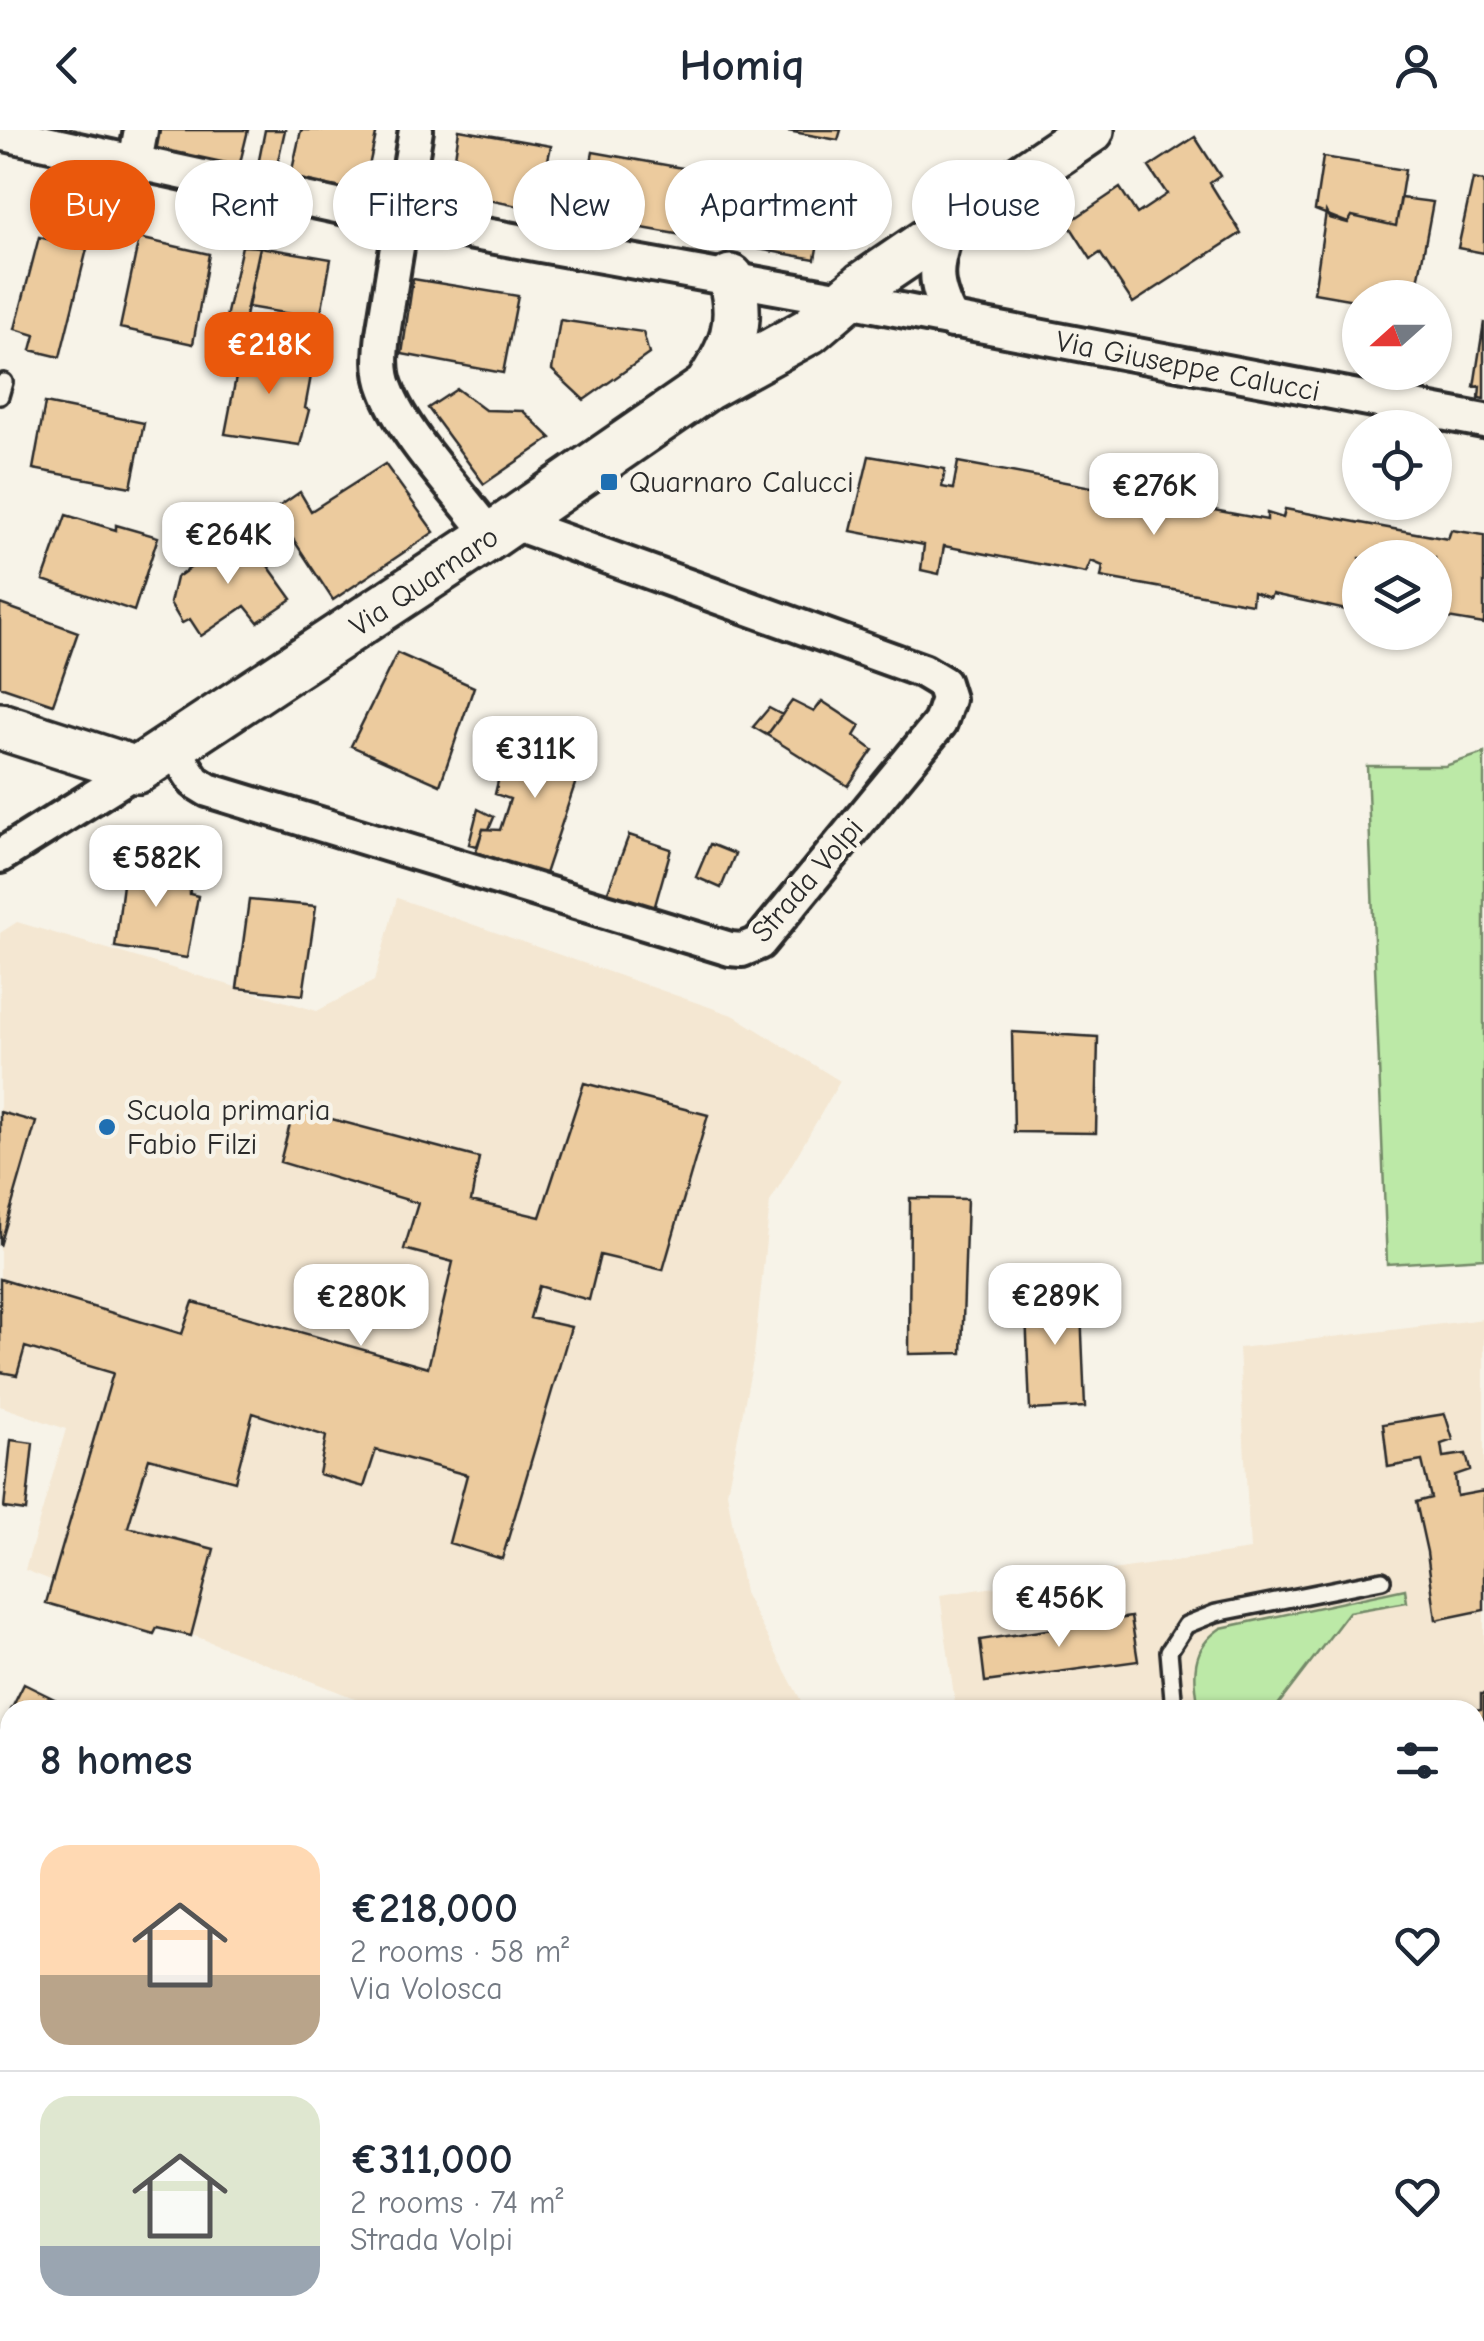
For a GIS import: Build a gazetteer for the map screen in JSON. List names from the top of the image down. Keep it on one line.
{"streets":{"street":["Via Giuseppe Calucci","Via Quarnaro","Strada Volpi"]},"crossings":[["Via Giuseppe Calucci","Via Quarnaro"],["Via Quarnaro","Strada Volpi"]],"places":{"transit":["Quarnaro Calucci"],"other":["Scuola primaria Fabio Filzi"]},"north":"left","page":{"header":"Homiq","chip":["Buy","Rent","Filters","New","Apartment","House"],"price":["€218K","€276K","€264K","€311K","€582K","€289K","€280K","€456K"],"heading":"8 homes","list":[{"name":"€218,000","note":"2 rooms · 58 m² · Via Volosca"},{"name":"€311,000","note":"2 rooms · 74 m² · Strada Volpi"}]}}
